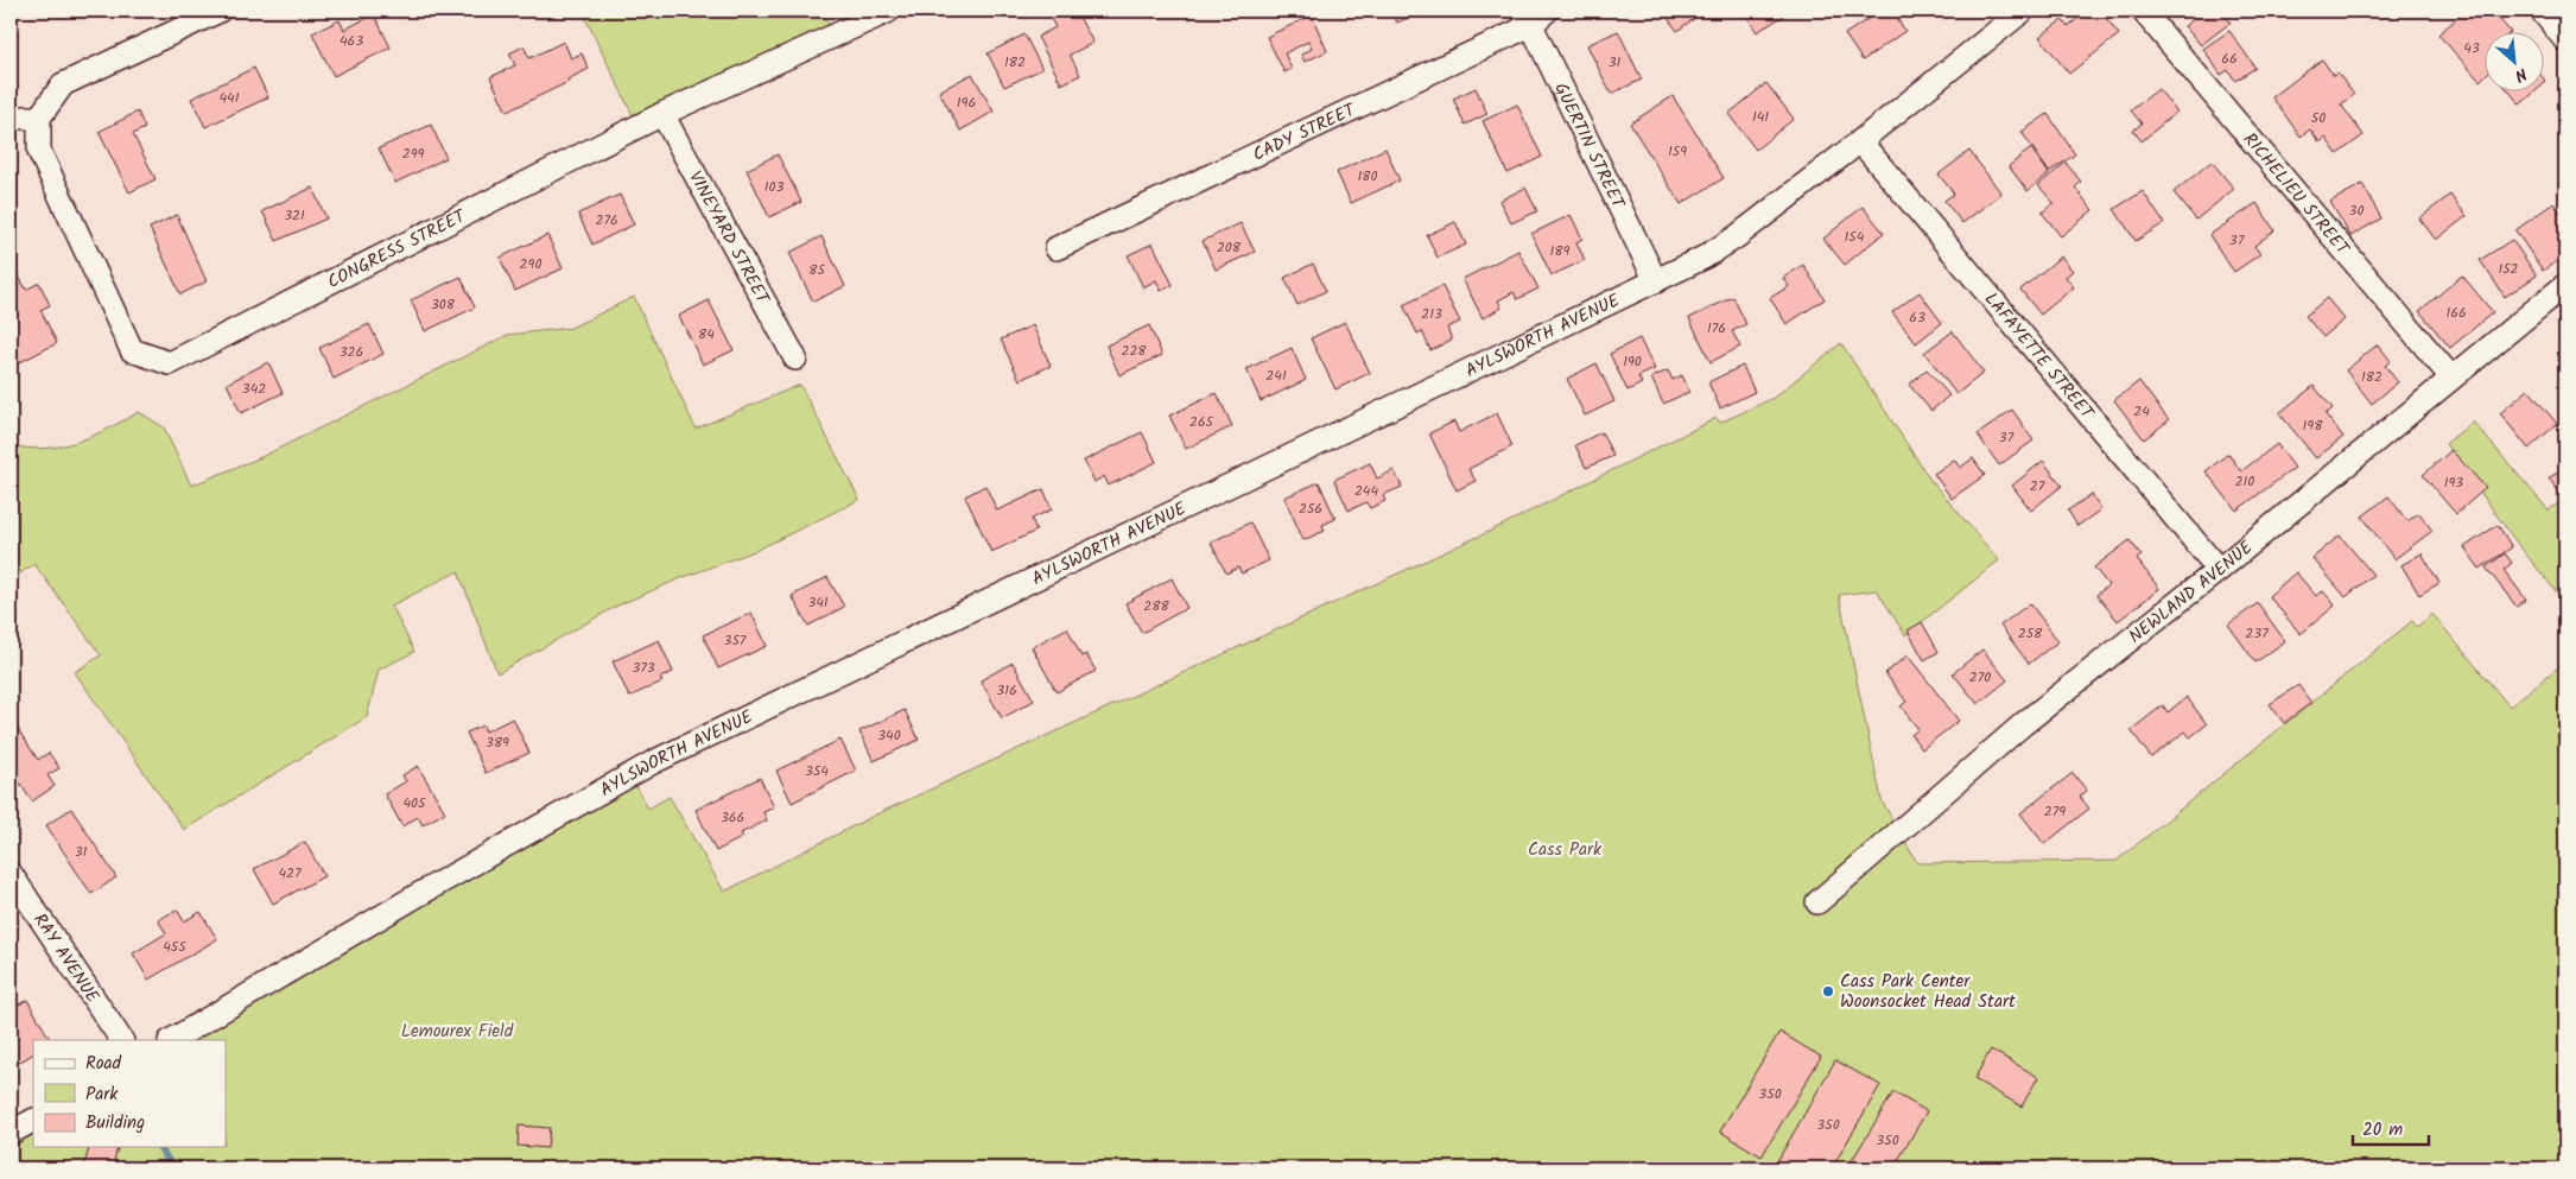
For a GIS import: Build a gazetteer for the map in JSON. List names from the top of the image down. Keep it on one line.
{"streets":{"street":["CADY STREET","GUERTIN STREET","RICHELIEU STREET","VINEYARD STREET","CONGRESS STREET","AYLSWORTH AVENUE","LAFAYETTE STREET","NEWLAND AVENUE","RAY AVENUE"]},"crossings":[["CADY STREET","GUERTIN STREET"],["GUERTIN STREET","AYLSWORTH AVENUE"],["RICHELIEU STREET","NEWLAND AVENUE"],["VINEYARD STREET","CONGRESS STREET"],["AYLSWORTH AVENUE","LAFAYETTE STREET"],["LAFAYETTE STREET","NEWLAND AVENUE"]],"parks":["Cass Park","Lemourex Field"],"places":["Cass Park Center Woonsocket Head Start"],"house_numbers":["463","43","66","182","31","441","196","141","50","159","299","180","103","30","321","276","154","37","208","189","290","152","85","308","166","213","63","176","84","228","326","190","241","182","342","24","265","198","37","210","193","27","244","256","341","288","258","237","357","373","270","316","340","389","354","405","279","366","31","427","455","350","350","350"],"legend":["Road","Park","Building"],"scale_bar":"20 m","north":"bottom right"}
